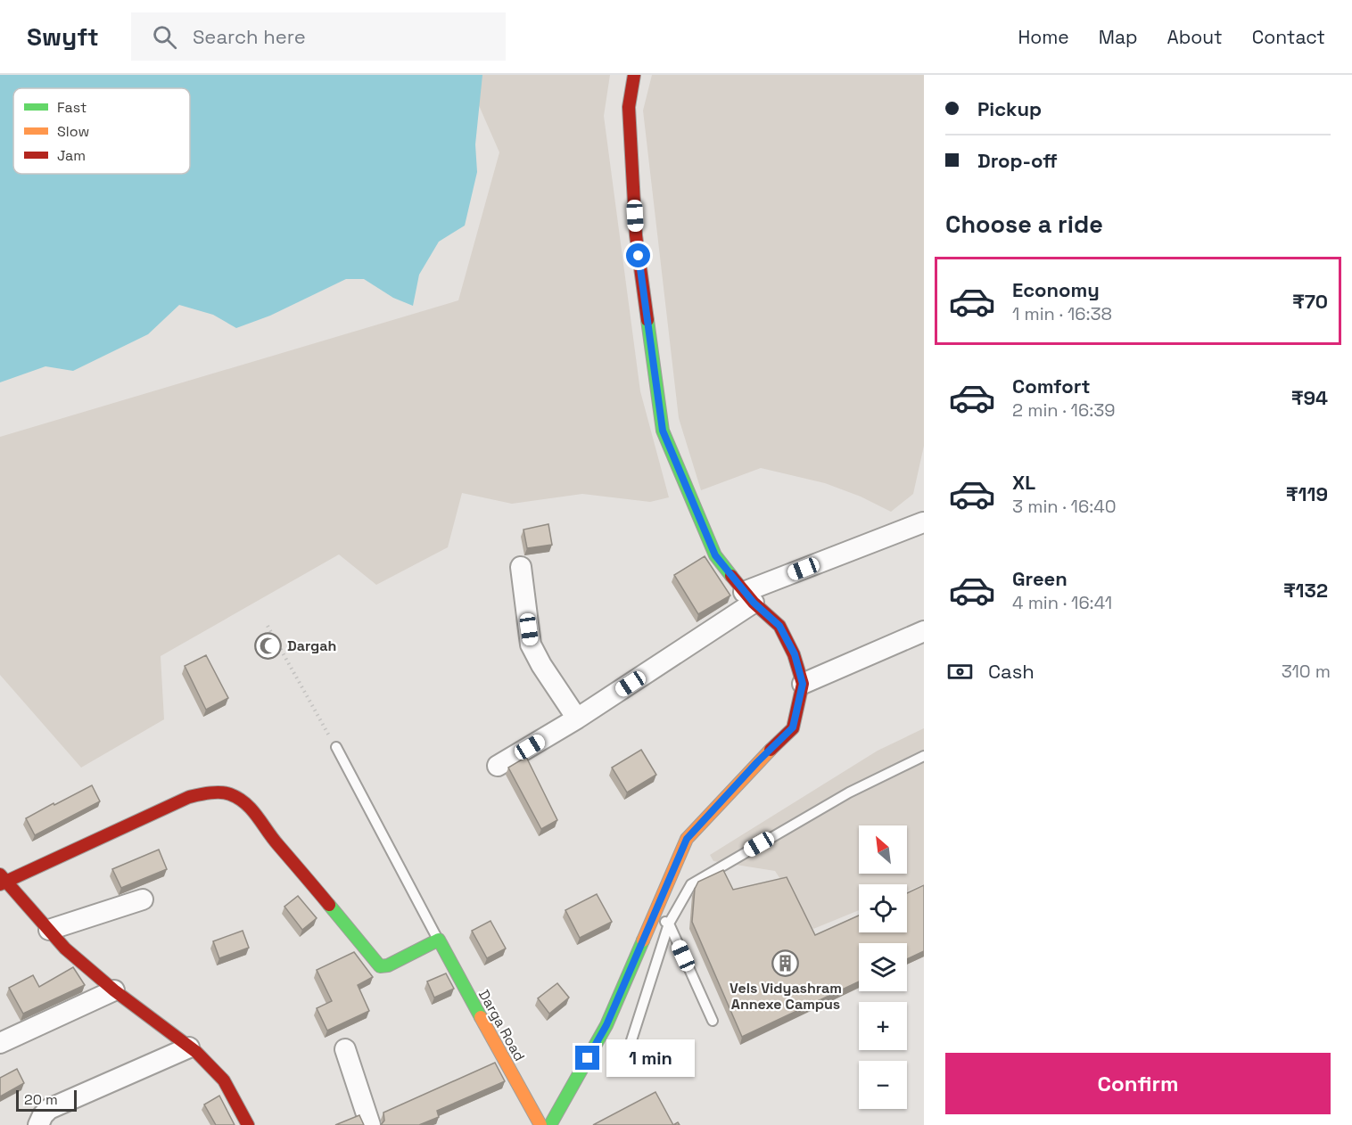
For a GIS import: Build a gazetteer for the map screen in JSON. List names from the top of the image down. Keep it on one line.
{"streets":{"street":["Darga Road"]},"places":{"mosque":["Dargah"],"building":["Vels Vidyashram Annexe Campus"]},"legend":["Fast","Slow","Jam"],"scale_bar":"20 m","north":"top left","page":{"header":"Swyft","search":"Search here","nav":["Home","Map","About","Contact"],"banner":["Pickup","Drop-off"],"heading":"Choose a ride","list":[{"name":"Economy","note":"1 min · 16:38","value":"₹70"},{"name":"Comfort","note":"2 min · 16:39","value":"₹94"},{"name":"XL","note":"3 min · 16:40","value":"₹119"},{"name":"Green","note":"4 min · 16:41","value":"₹132"}],"pay":["Cash","310 m"],"map_buttons":["+","−"],"bubble":"1 min","buttons":"Confirm","scale":"20 m"}}
